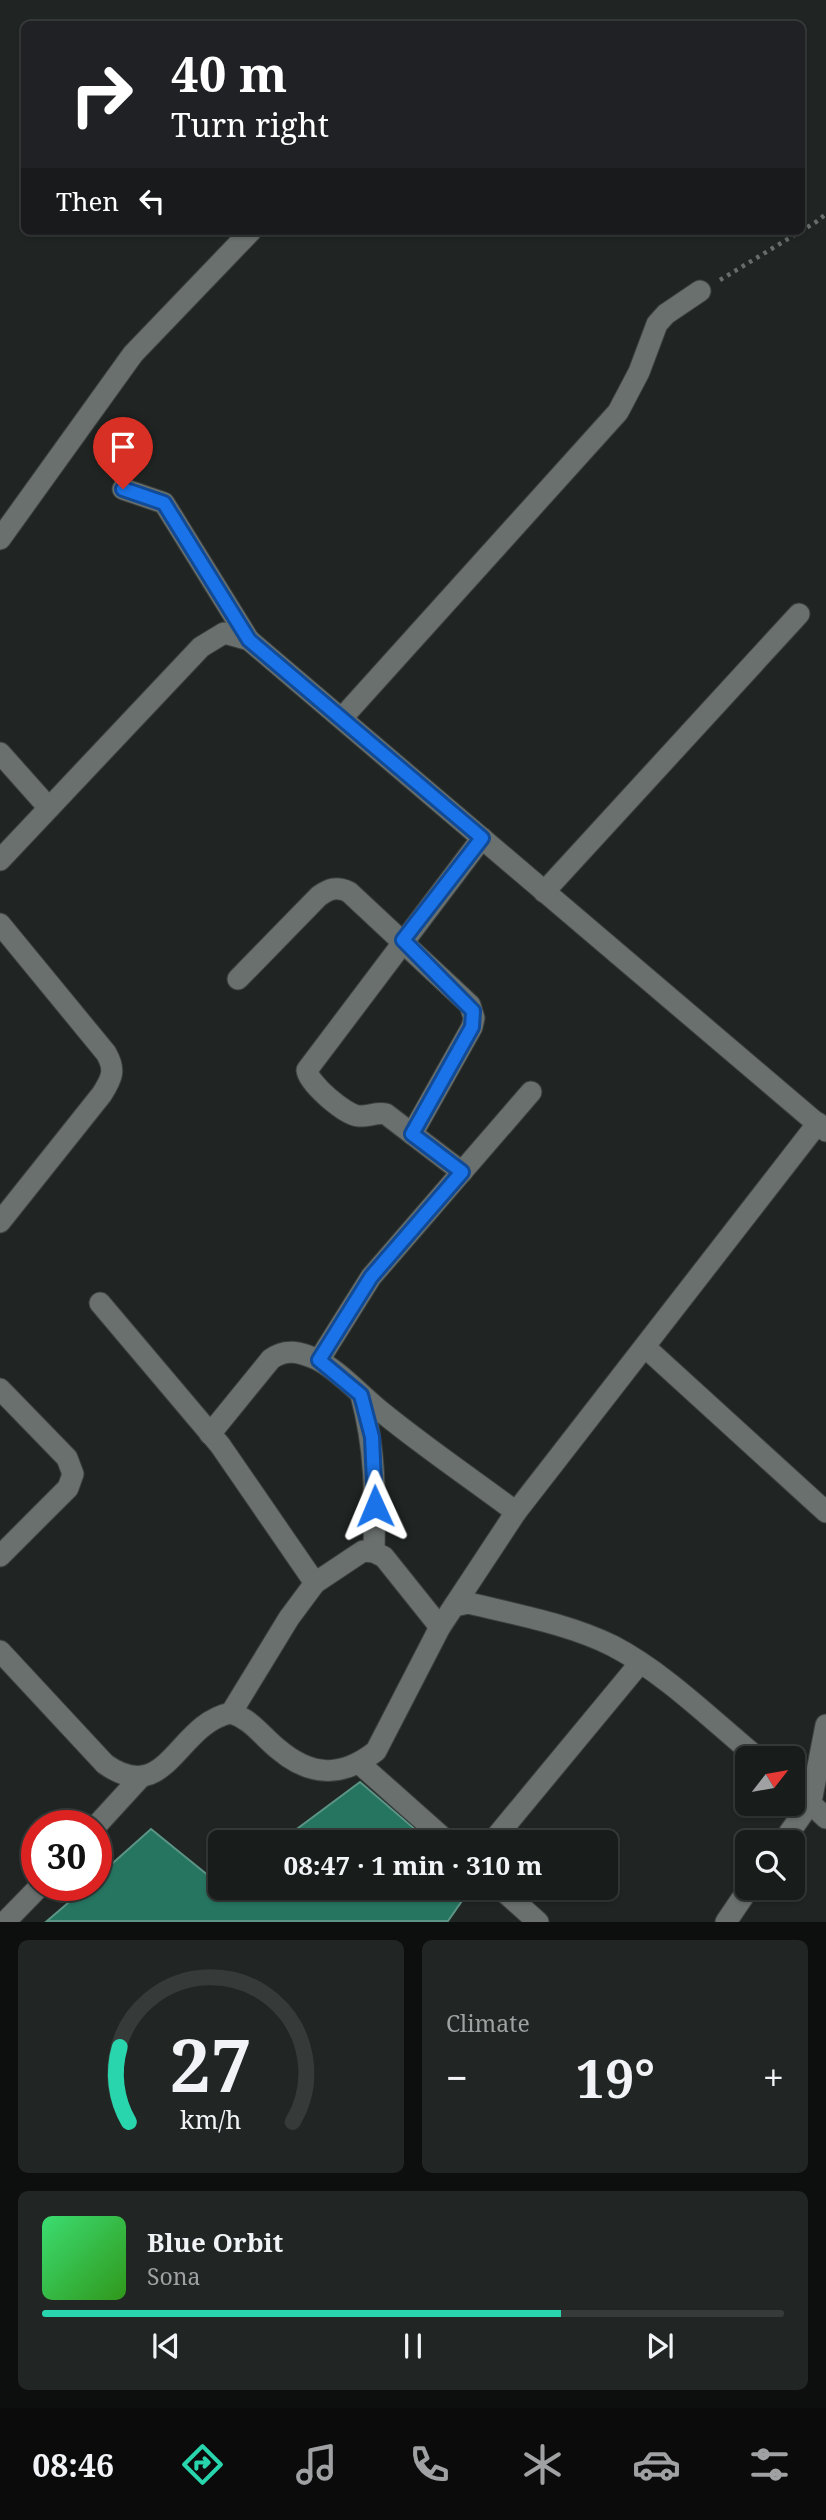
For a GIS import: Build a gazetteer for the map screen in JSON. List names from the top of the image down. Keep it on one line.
{"north":"top right","page":{"turn":["40 m","Turn right"],"then":"Then","limit":"30","trip":"08:47 · 1 min · 310 m","tile":"Climate","heat":["−","19°","+"],"song":["Blue Orbit","Sona"],"tabs":"08:46","gauge":["27","km/h"]}}
